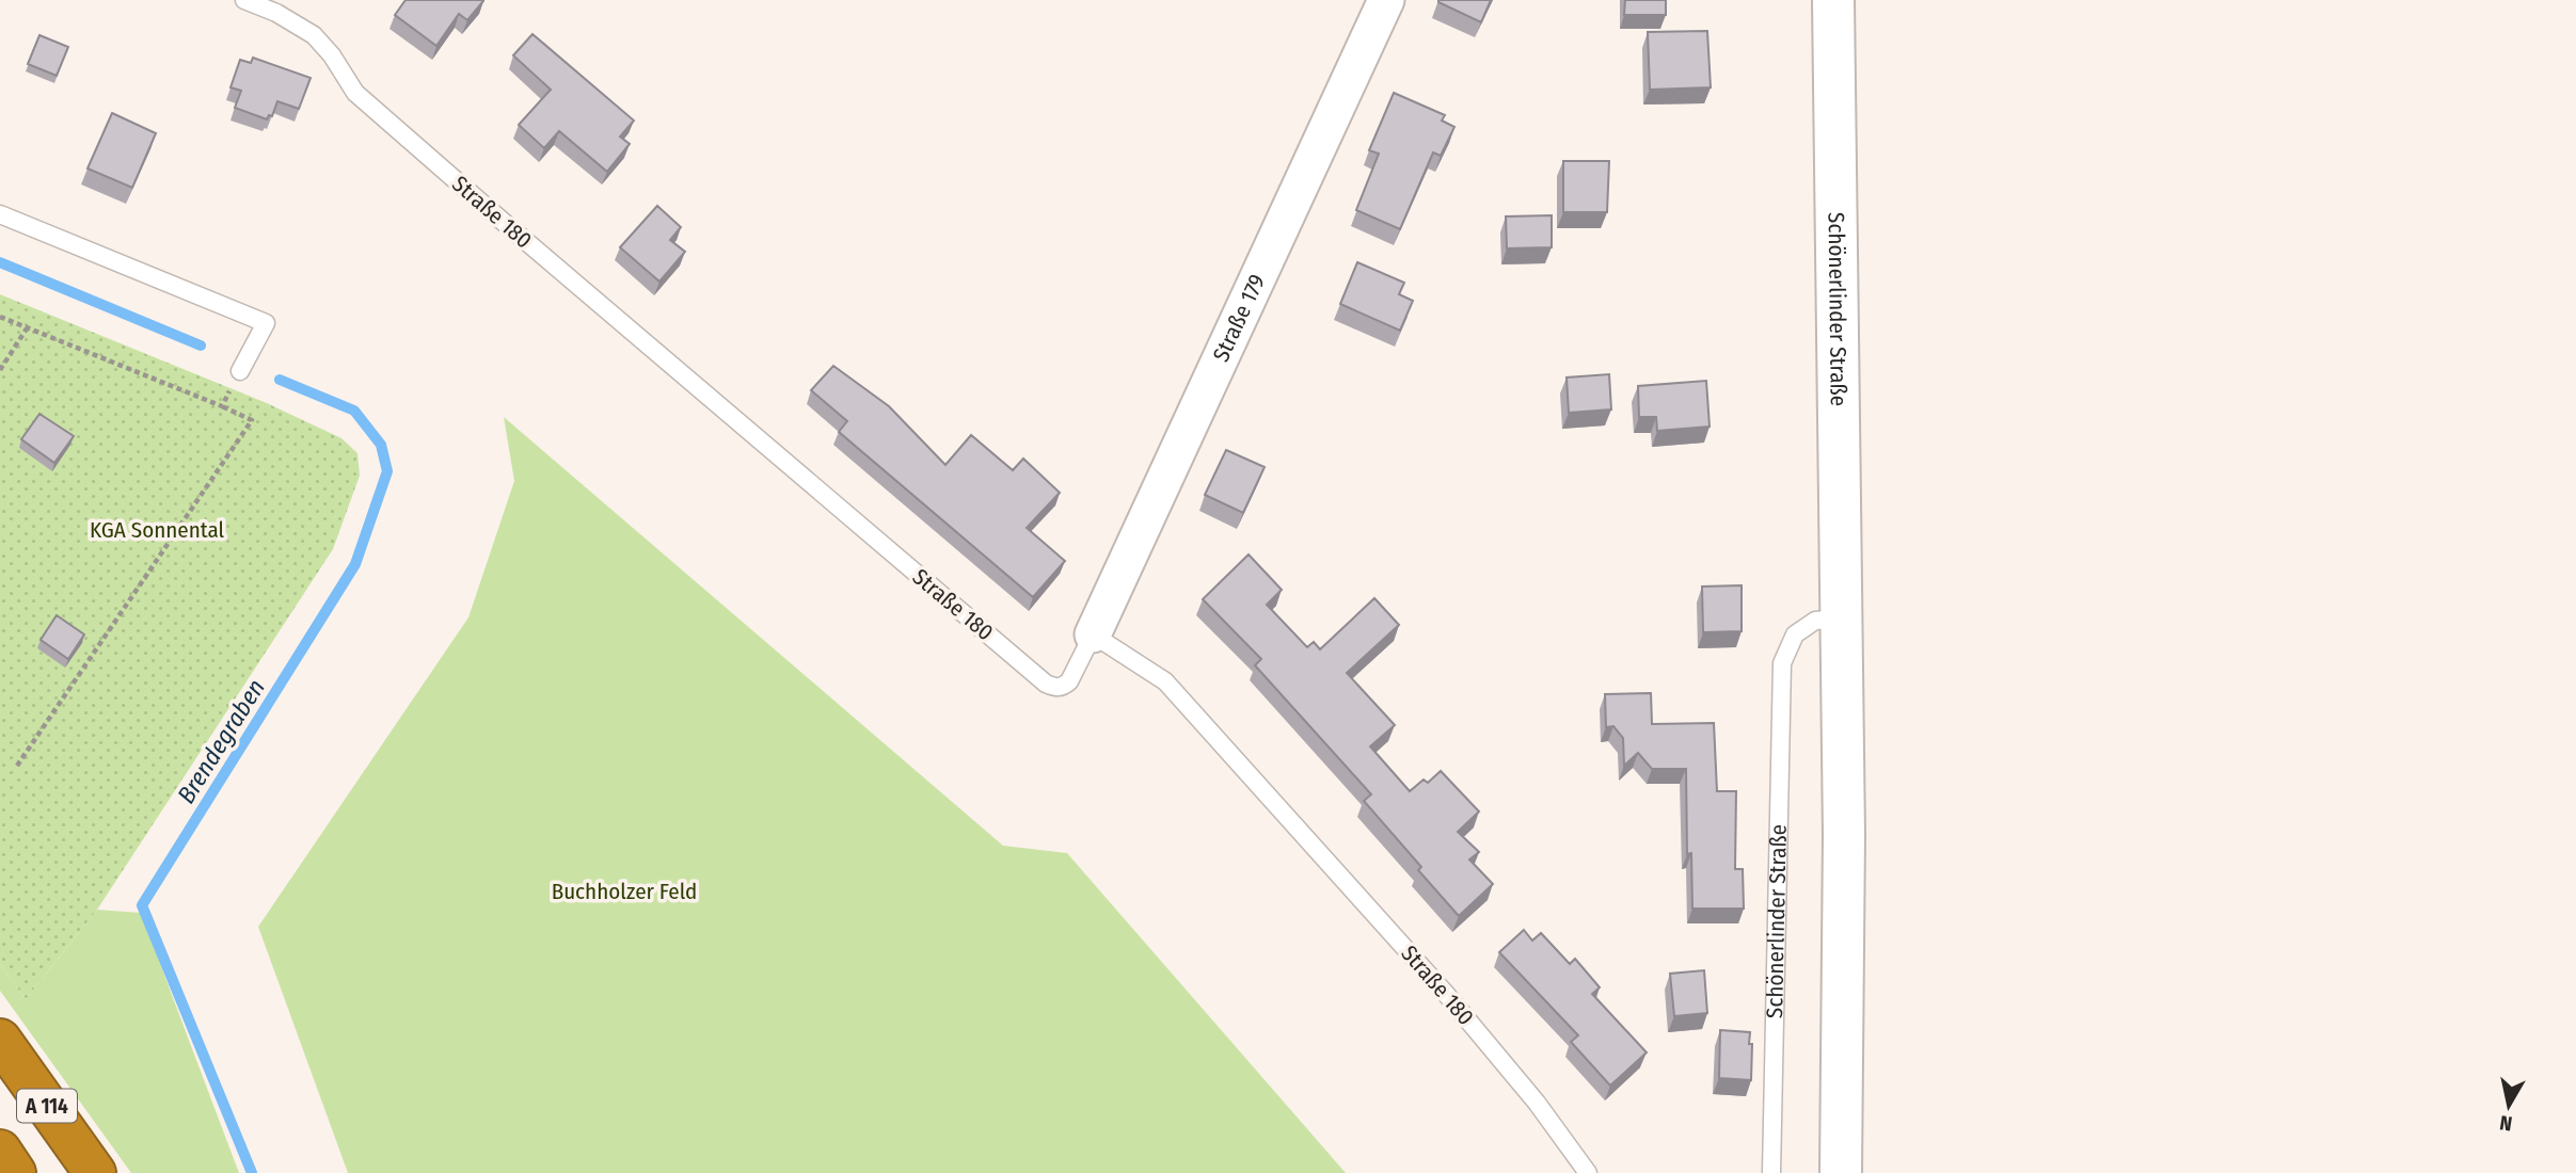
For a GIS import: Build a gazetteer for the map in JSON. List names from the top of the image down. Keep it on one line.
{"streets":{"highway":["A 114"],"main road":["Schönerlinder Straße"],"street":["Straße 179"],"lane":["Straße 180"]},"crossings":[["Straße 180","Straße 179"]],"water":["Brendegraben"],"parks":["KGA Sonnental","Buchholzer Feld"],"north":"bottom"}
